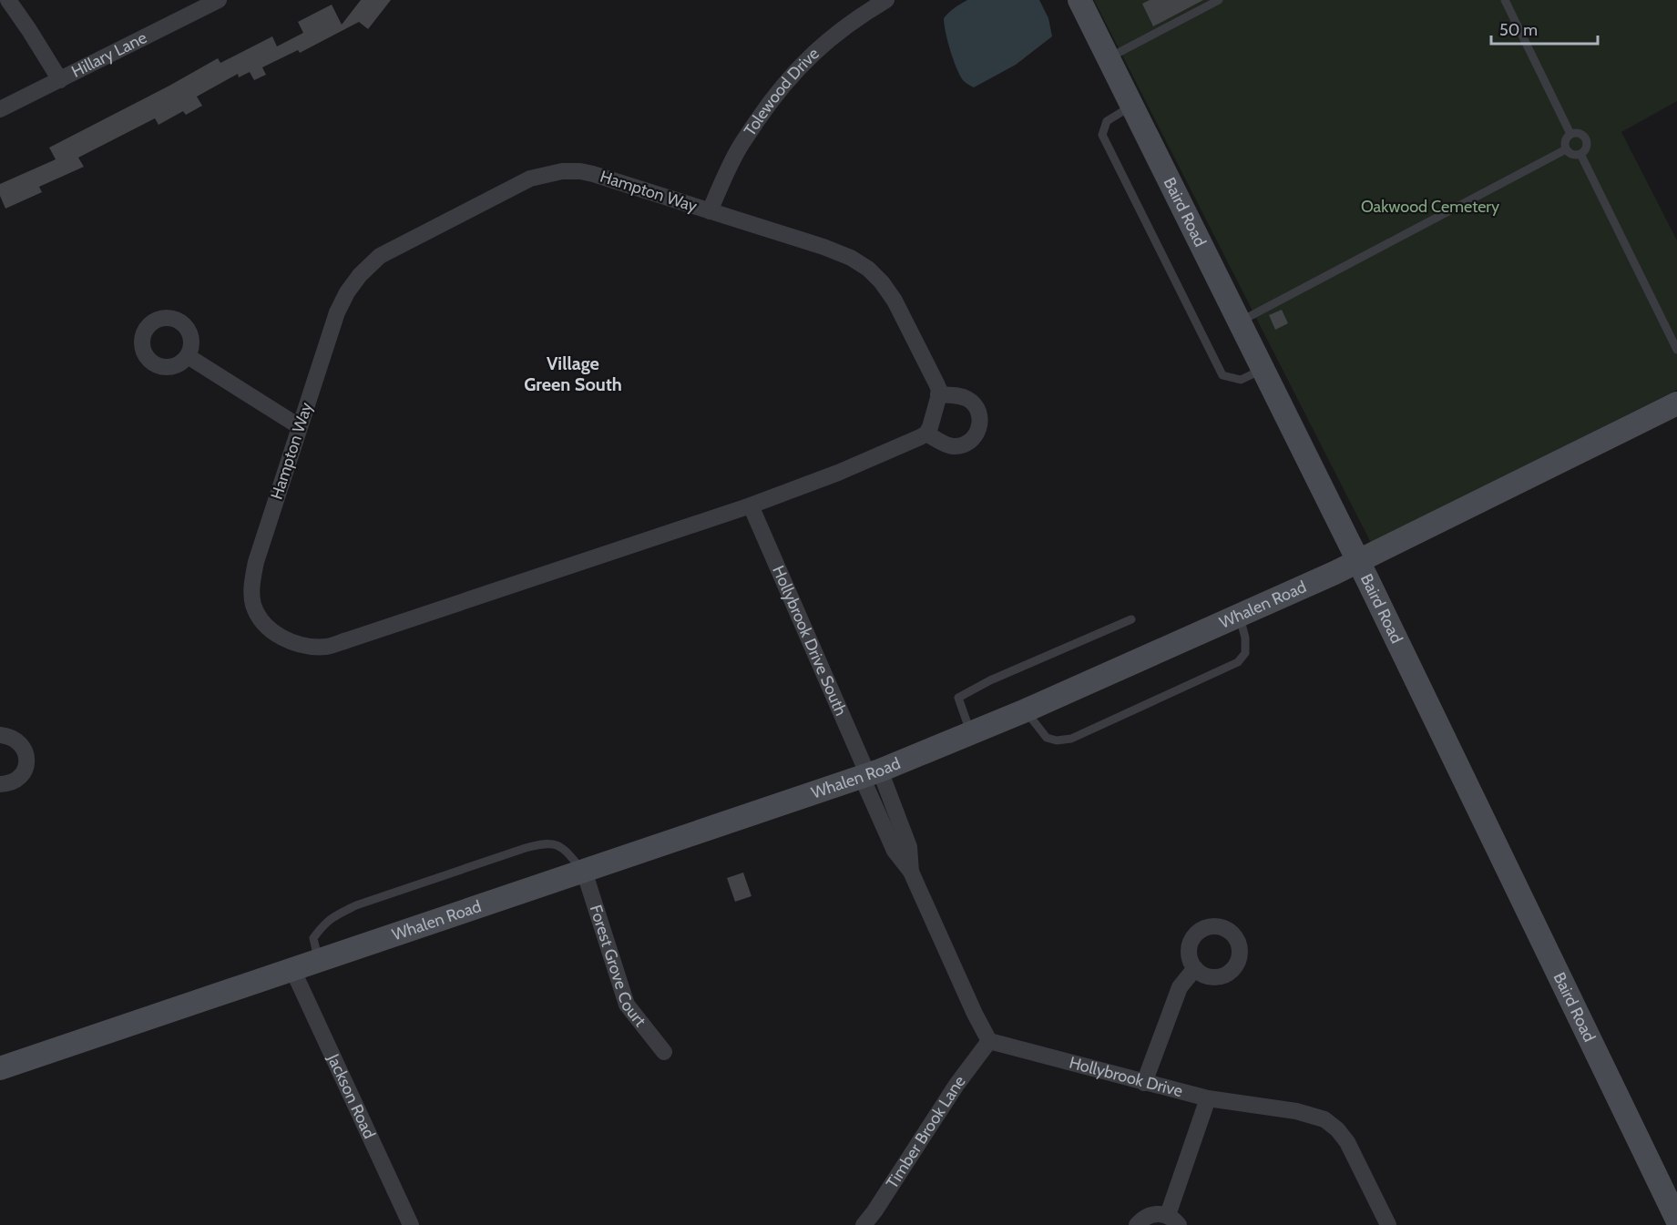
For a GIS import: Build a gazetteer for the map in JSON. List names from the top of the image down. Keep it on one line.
{"streets":{"street":["Hillary Lane","Tolewood Drive","Hampton Way","Baird Road","Whalen Road","Hollybrook Drive South","Forest Grove Court","Hollybrook Drive","Jackson Road","Timber Brook Lane"]},"crossings":[["Tolewood Drive","Hampton Way"],["Hampton Way","Hollybrook Drive South"],["Baird Road","Whalen Road"],["Whalen Road","Hollybrook Drive South"],["Whalen Road","Forest Grove Court"],["Whalen Road","Jackson Road"],["Hollybrook Drive","Timber Brook Lane"]],"districts":["Village Green South"],"parks":["Oakwood Cemetery"],"scale_bar":"50 m"}
